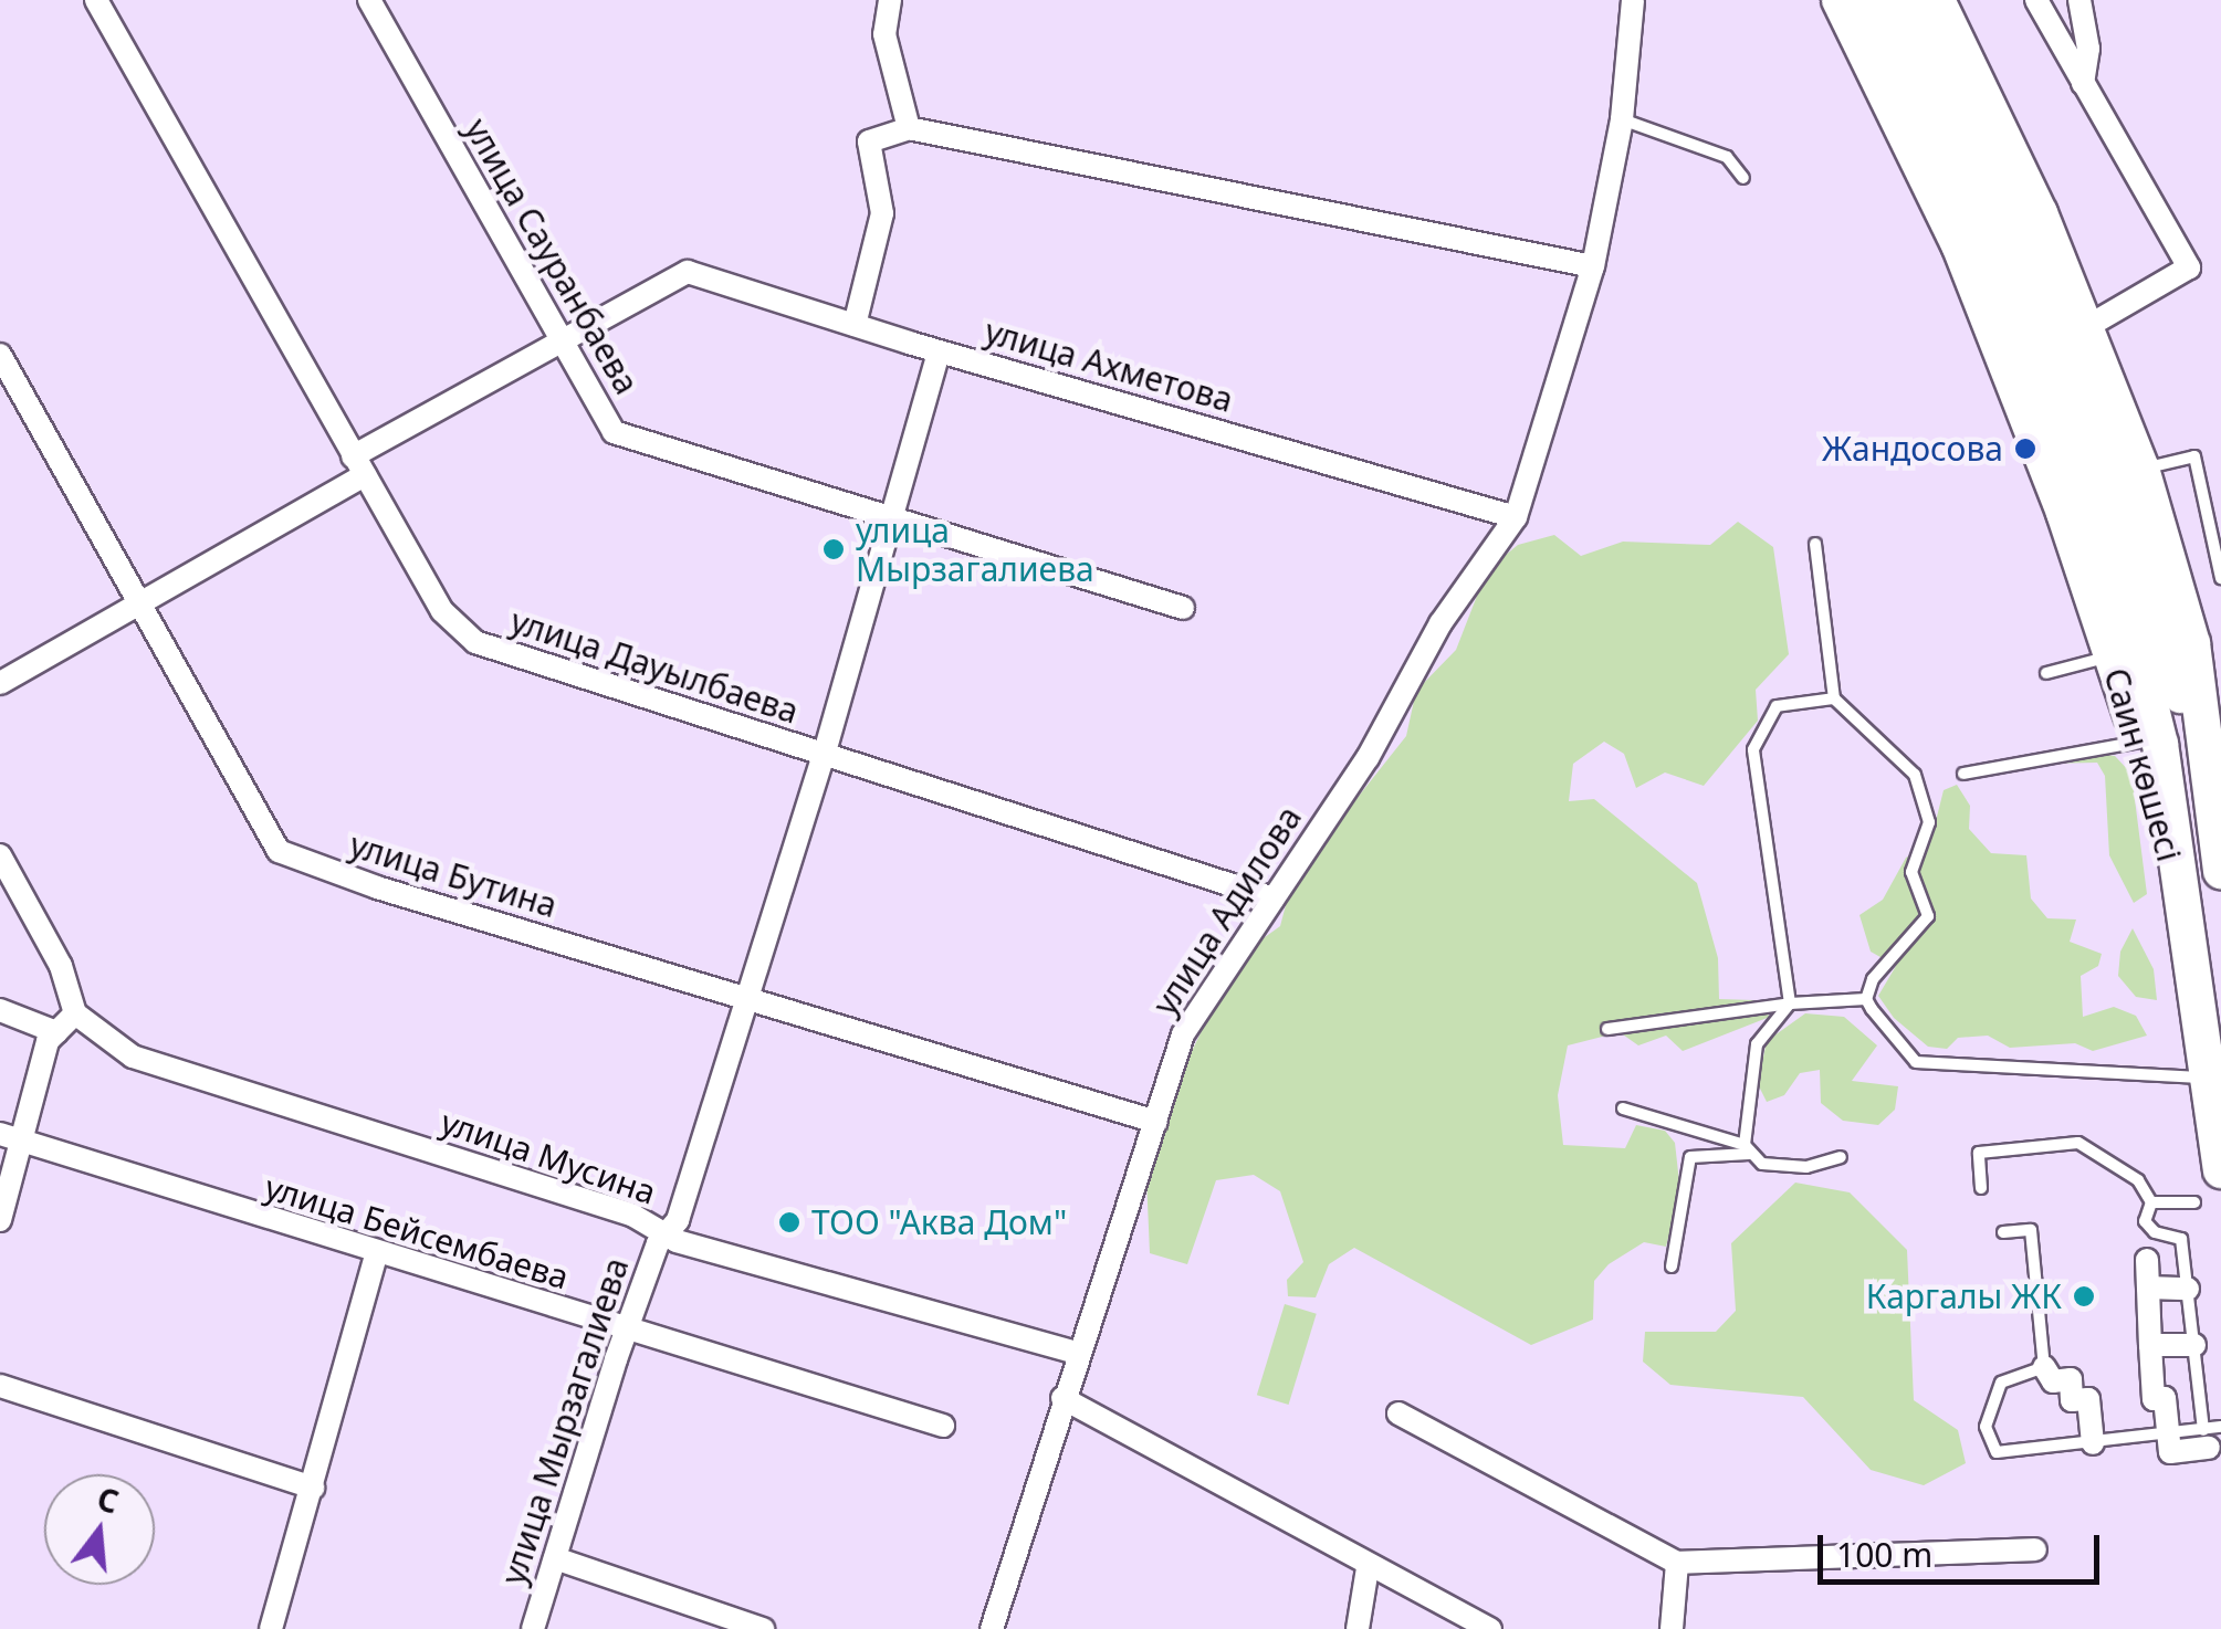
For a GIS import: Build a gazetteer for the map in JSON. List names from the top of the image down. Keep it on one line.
{"streets":{"main road":["Саин көшесі"],"street":["улица Сауранбаева","улица Ахметова","улица Дауылбаева","улица Бутина","улица Адилова","улица Мусина","улица Бейсембаева","улица Мырзагалиева"]},"crossings":[["улица Сауранбаева","улица Ахметова"],["улица Сауранбаева","улица Мырзагалиева"],["улица Ахметова","улица Адилова"],["улица Ахметова","улица Мырзагалиева"],["улица Дауылбаева","улица Адилова"],["улица Дауылбаева","улица Мырзагалиева"],["улица Бутина","улица Адилова"],["улица Бутина","улица Мырзагалиева"],["улица Адилова","улица Мусина"],["улица Мусина","улица Мырзагалиева"],["улица Бейсембаева","улица Мырзагалиева"]],"places":["Жандосова","улица Мырзагалиева","ТОО \"Аква Дом\"","Каргалы ЖК"],"scale_bar":"100 m","north":"top"}
